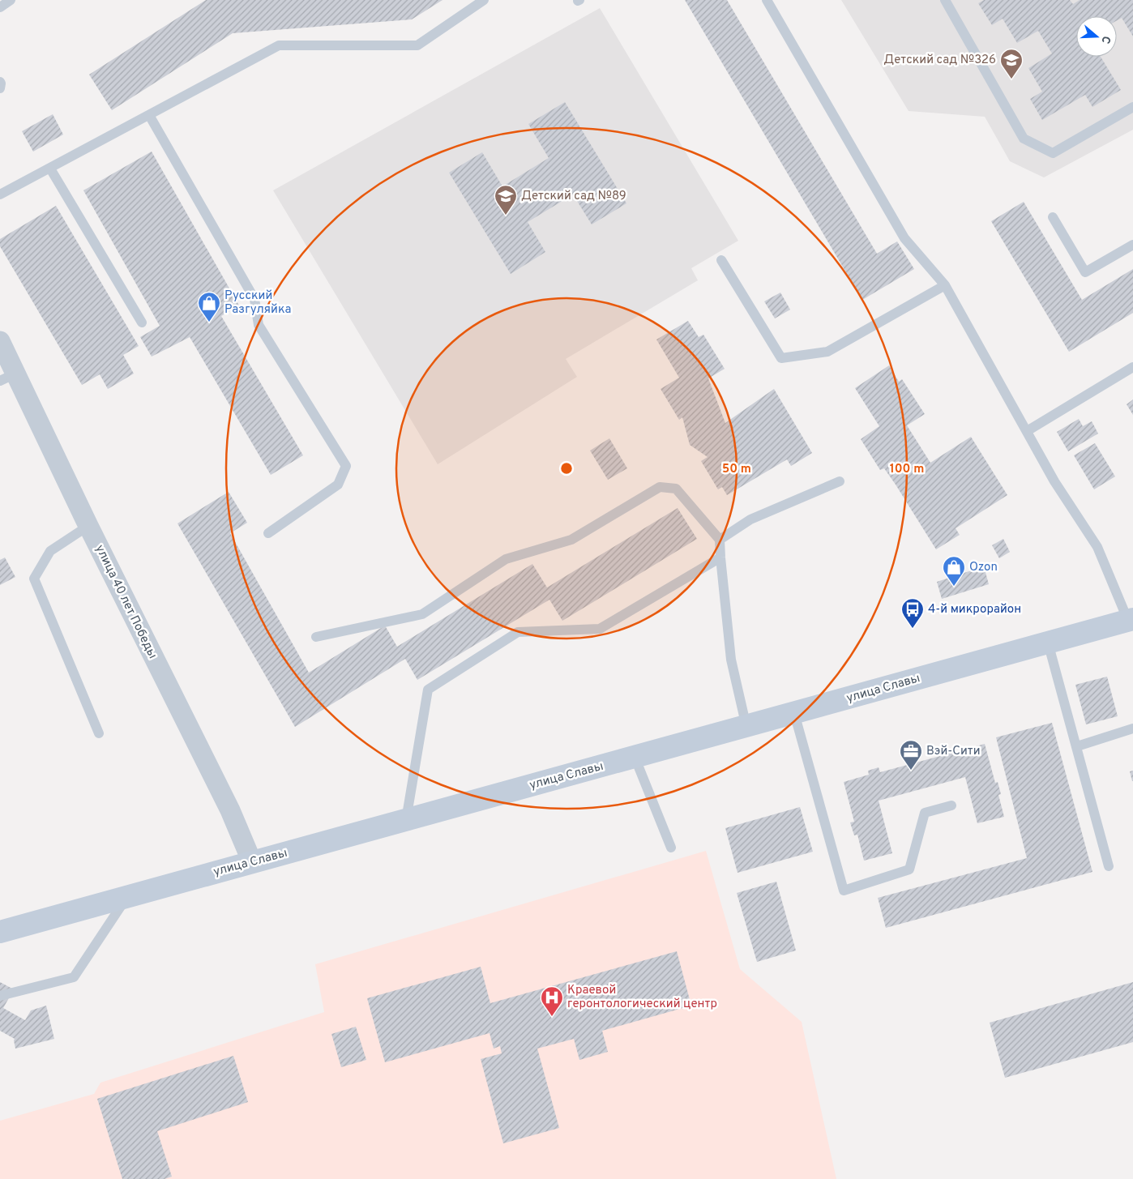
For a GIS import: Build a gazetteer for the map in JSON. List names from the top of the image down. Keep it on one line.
{"streets":{"main road":["улица Славы"],"street":["улица 40 лет Победы"]},"crossings":[["улица 40 лет Победы","улица Славы"]],"places":{"school or university":["Детский сад №326","Детский сад №89"],"shop":["Русский Разгуляйка","Ozon"],"bus stop":["4-й микрорайон"],"office":["Вэй-Сити"],"hospital":["Краевой геронтологический центр"]},"north":"right","rings":["50 m","100 m"]}
